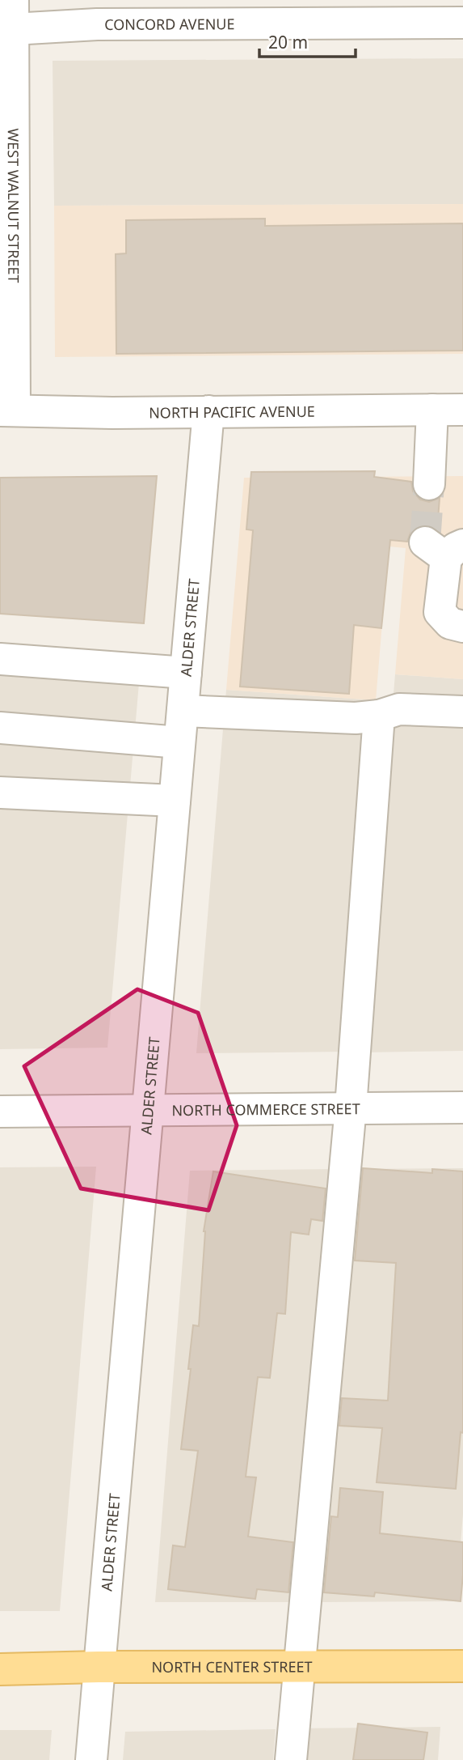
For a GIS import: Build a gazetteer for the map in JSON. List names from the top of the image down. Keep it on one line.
{"streets":{"main road":["NORTH CENTER STREET"],"street":["CONCORD AVENUE","WEST WALNUT STREET","NORTH PACIFIC AVENUE","ALDER STREET","NORTH COMMERCE STREET"]},"crossings":[["CONCORD AVENUE","WEST WALNUT STREET"],["WEST WALNUT STREET","NORTH PACIFIC AVENUE"],["NORTH PACIFIC AVENUE","ALDER STREET"],["ALDER STREET","NORTH COMMERCE STREET"],["ALDER STREET","NORTH CENTER STREET"]],"scale_bar":"20 m"}
